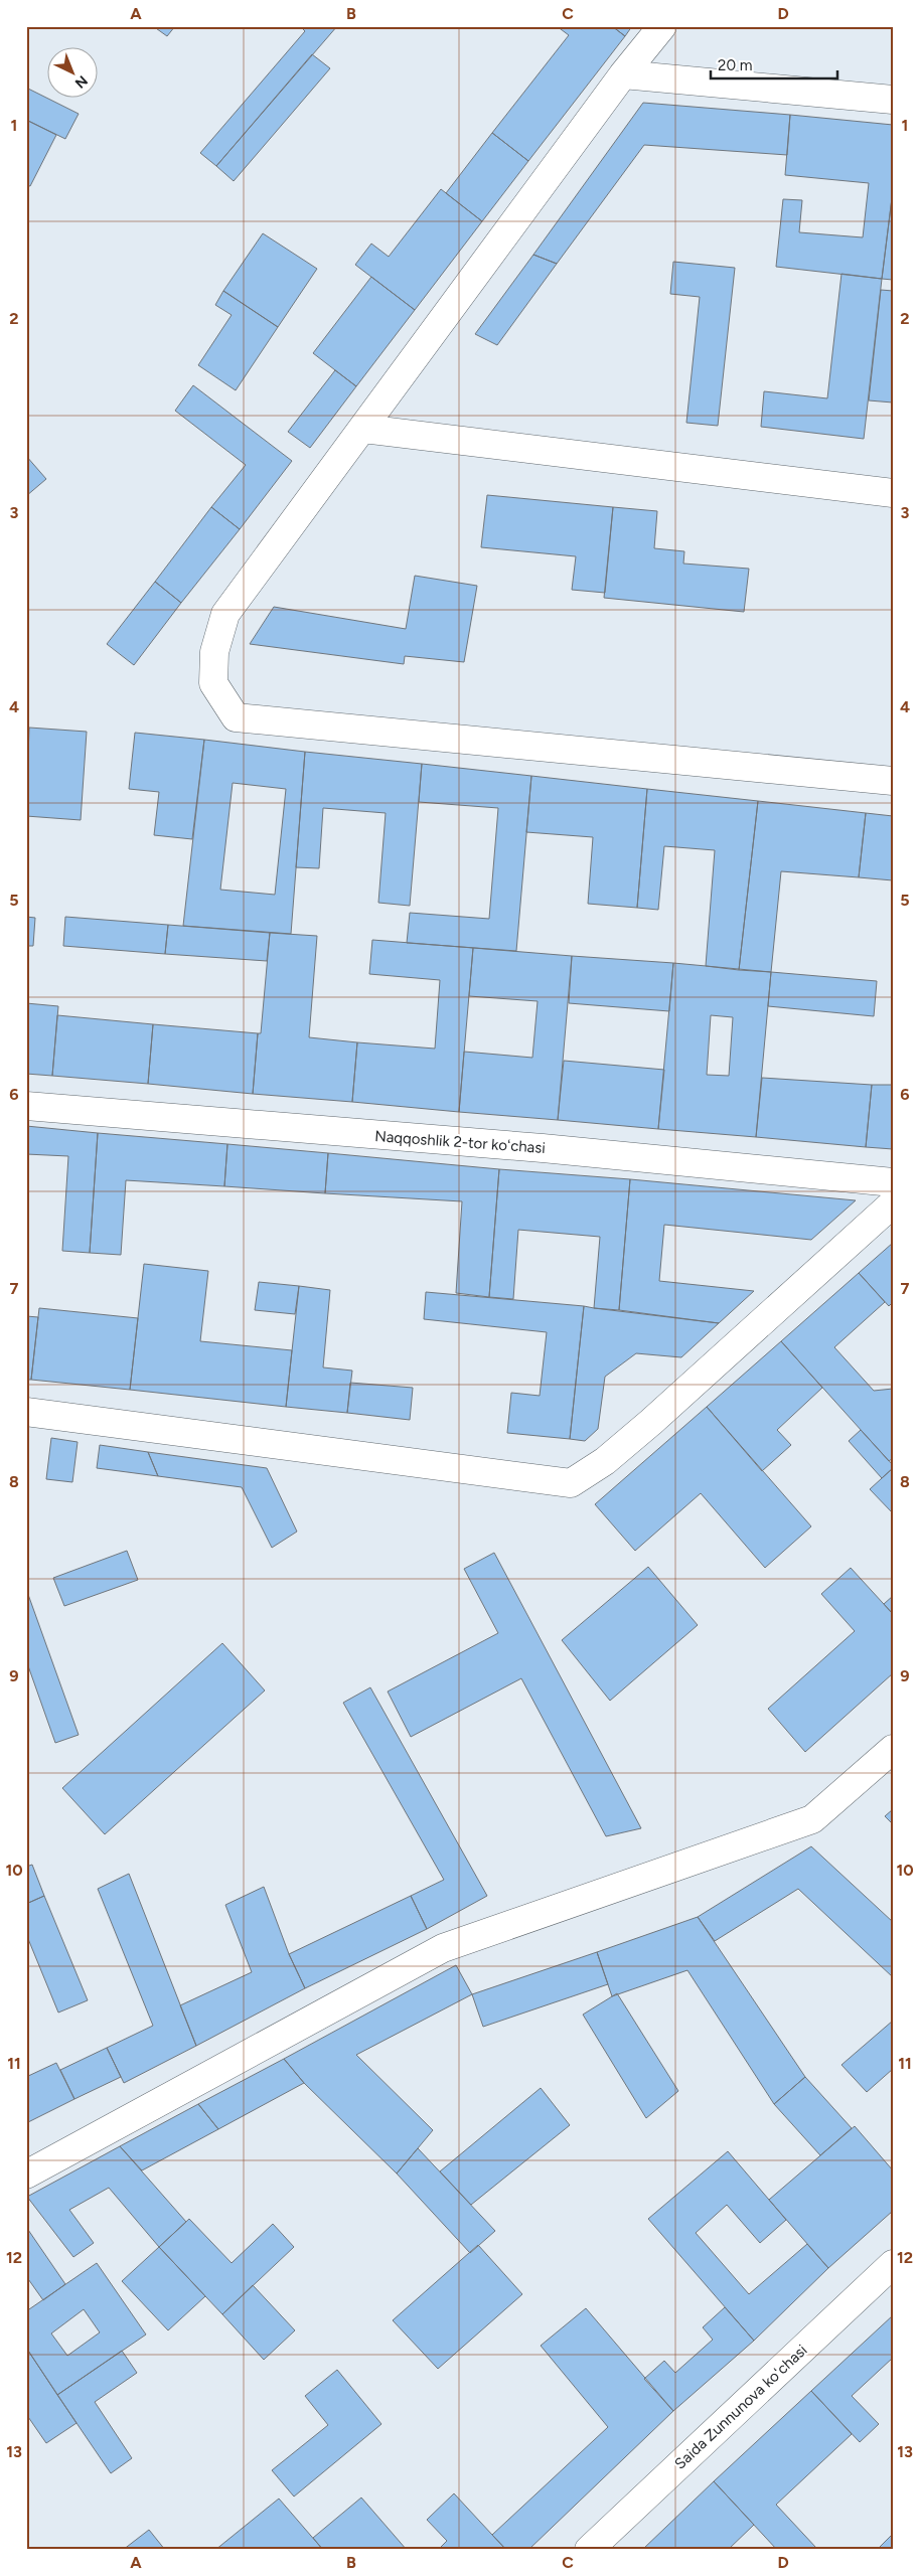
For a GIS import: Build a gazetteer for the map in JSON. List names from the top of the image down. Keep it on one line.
{"streets":{"street":["Naqqoshlik 2-tor koʻchasi","Saida Zunnunova koʻchasi"]},"scale_bar":"20 m","north":"bottom right","grid":{"columns":["A","B","C","D"],"rows":["1","2","3","4","5","6","7","8","9","10","11","12","13"]}}
